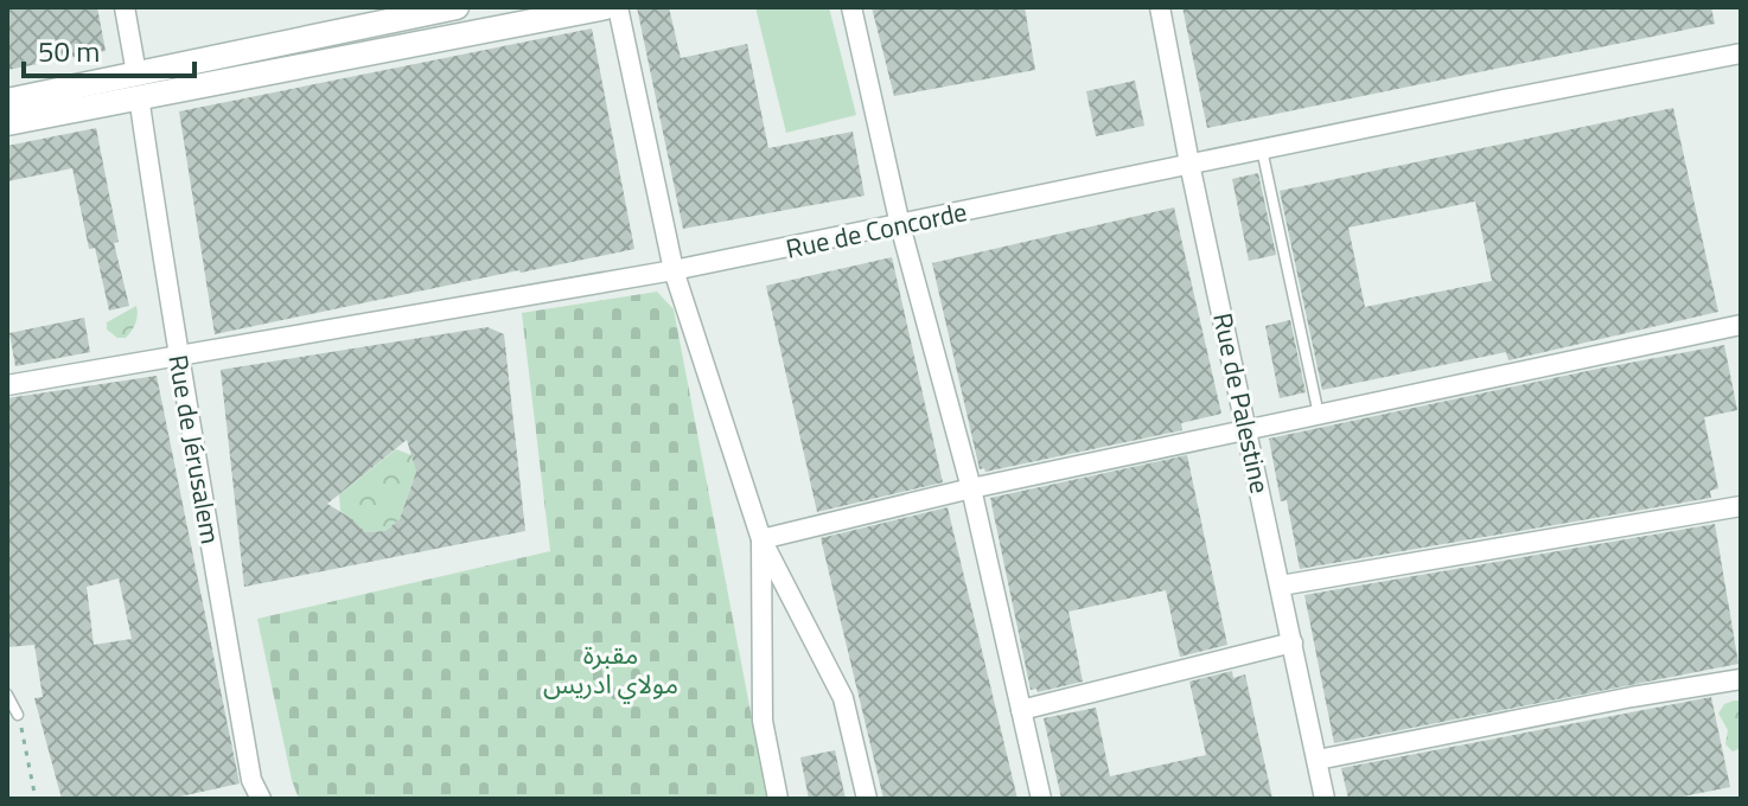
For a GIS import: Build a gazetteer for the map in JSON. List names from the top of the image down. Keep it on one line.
{"streets":{"street":["Rue de Concorde","Rue de Palestine","Rue de Jérusalem"]},"crossings":[["Rue de Concorde","Rue de Palestine"],["Rue de Concorde","Rue de Jérusalem"]],"parks":["مقبرة مولاي ادريس"],"scale_bar":"50 m"}
